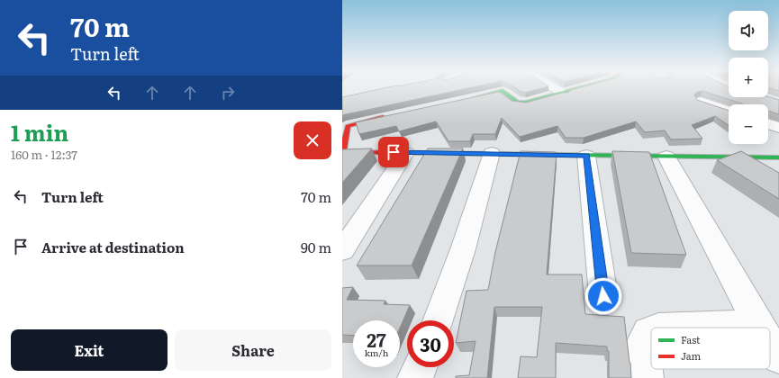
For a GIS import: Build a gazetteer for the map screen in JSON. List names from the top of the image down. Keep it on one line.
{"legend":["Fast","Jam"],"page":{"turn":["70 m","Turn left"],"map_buttons":["+","−"],"heading":["1 min","160 m · 12:37"],"list":[{"name":"Turn left","value":"70 m"},{"name":"Arrive at destination","value":"90 m"}],"speed":"27 km/h","limit":"30","buttons":["Exit","Share"]}}
